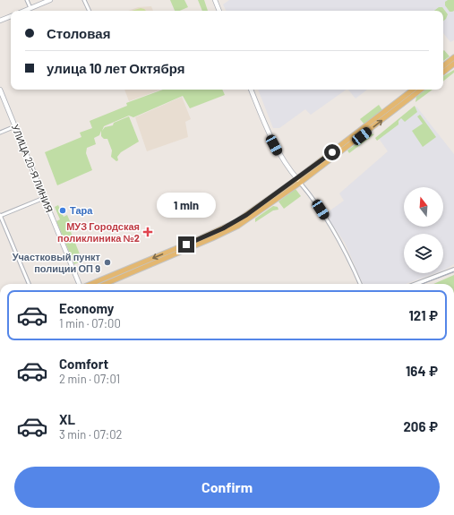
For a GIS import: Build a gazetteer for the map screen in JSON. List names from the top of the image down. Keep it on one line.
{"streets":{"main road":["УЛИЦА 20-Я ЛИНИЯ"]},"places":{"other":["Тара","Участковый пункт полиции ОП 9"],"health":["МУЗ Городская поликлиника №2"]},"north":"top","page":{"banner":["Столовая","улица 10 лет Октября"],"bubble":"1 min","list":[{"name":"Economy","note":"1 min · 07:00","value":"121 ₽"},{"name":"Comfort","note":"2 min · 07:01","value":"164 ₽"},{"name":"XL","note":"3 min · 07:02","value":"206 ₽"}],"buttons":"Confirm"}}
